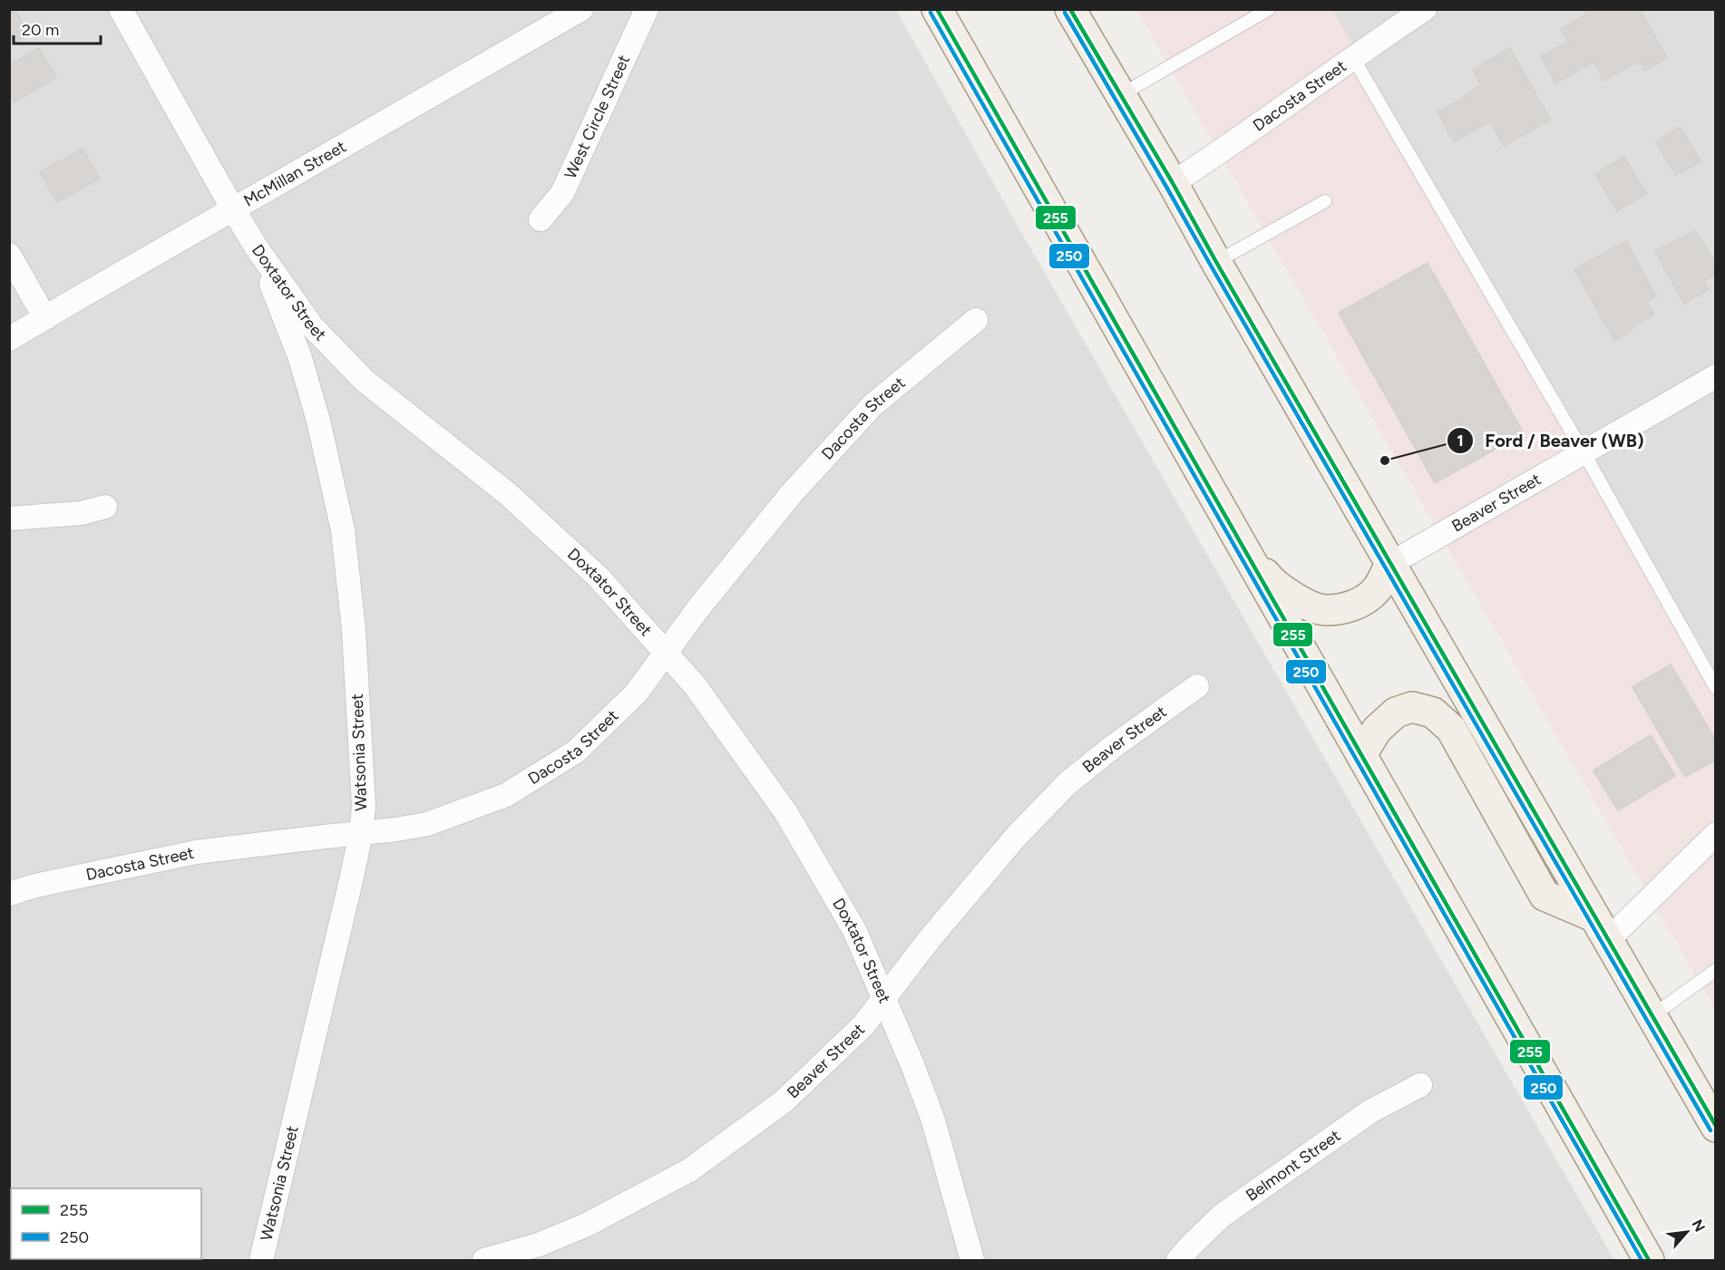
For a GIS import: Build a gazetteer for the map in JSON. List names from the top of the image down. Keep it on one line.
{"streets":{"street":["Dacosta Street","West Circle Street","McMillan Street","Doxtator Street","Beaver Street","Watsonia Street","Belmont Street"]},"crossings":[["Dacosta Street","Doxtator Street"],["Dacosta Street","Watsonia Street"],["McMillan Street","Doxtator Street"],["Doxtator Street","Beaver Street"],["Doxtator Street","Watsonia Street"]],"places":["Ford / Beaver (WB)"],"lines":["transit line 255","transit line 250"],"legend":["255","250"],"scale_bar":"20 m","north":"top right"}
